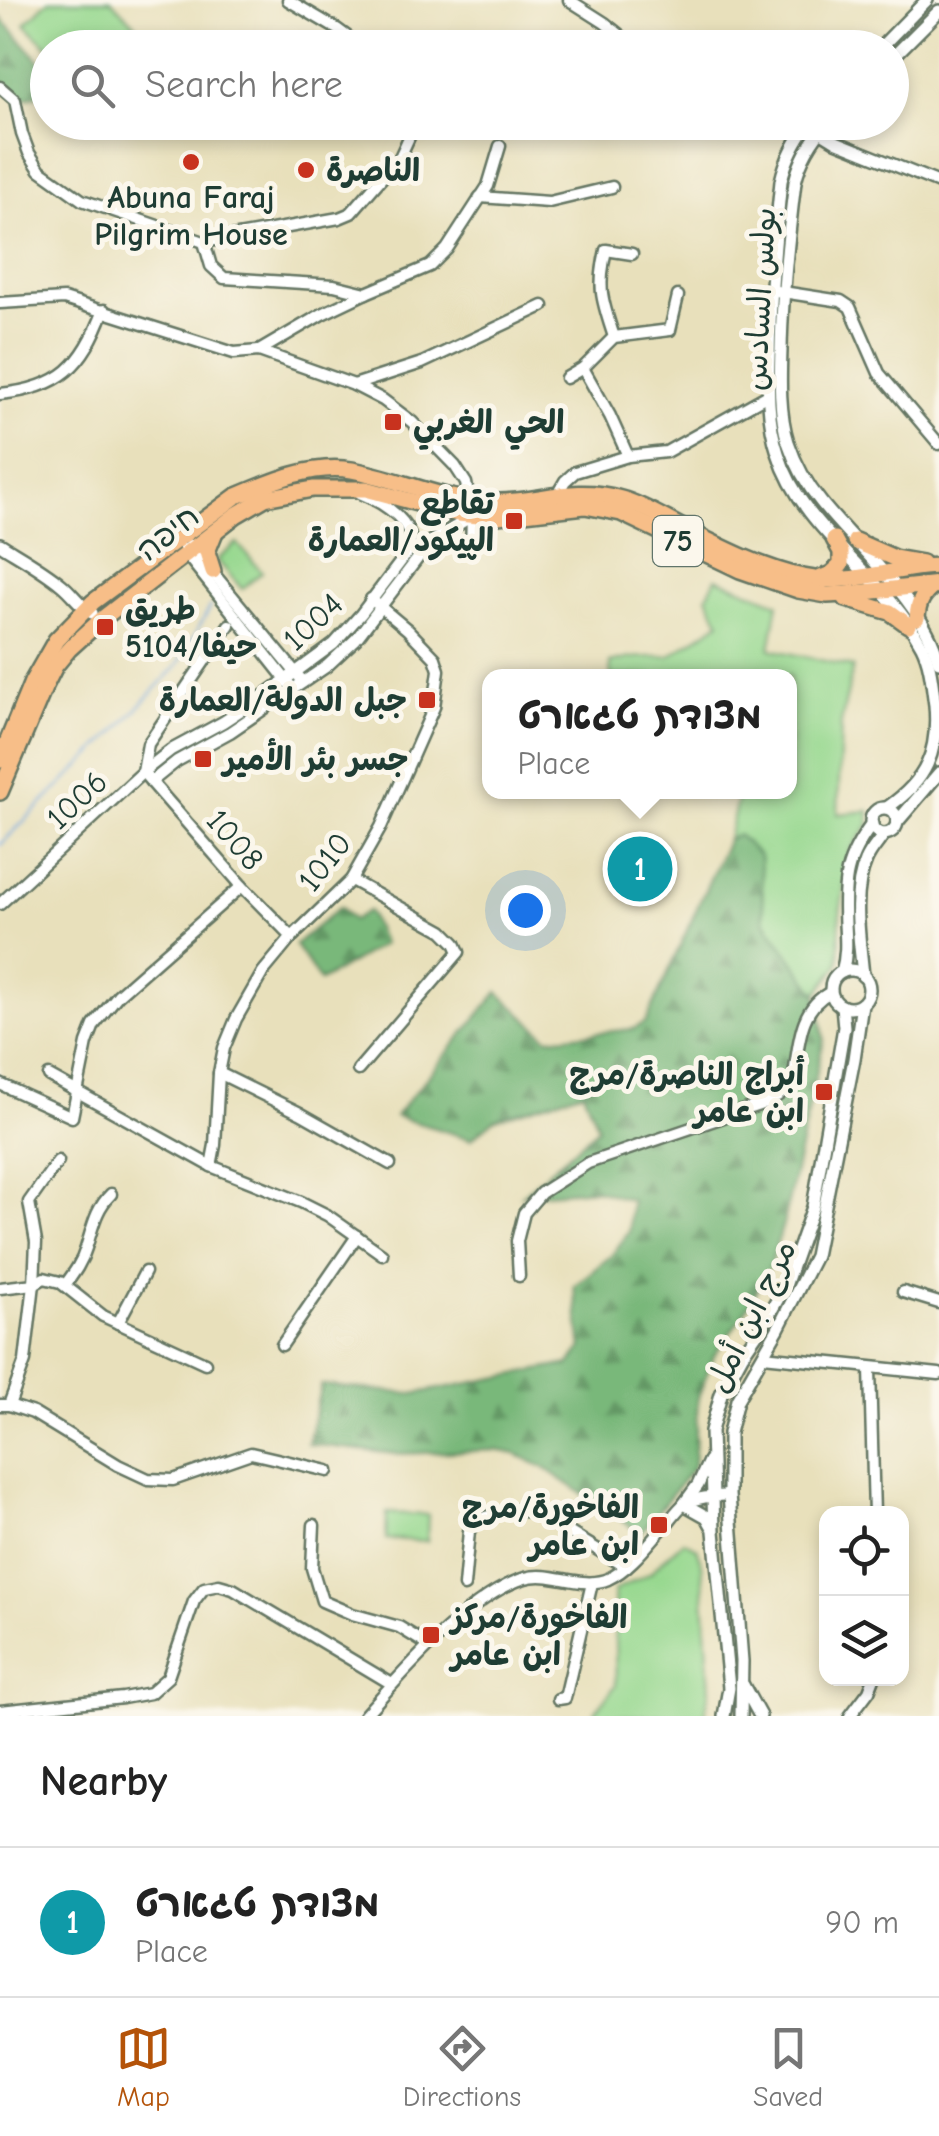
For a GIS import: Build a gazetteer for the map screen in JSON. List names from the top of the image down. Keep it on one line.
{"streets":{"highway":["חיפה","75"],"street":["بولس السادس","1004","1006","1008","1010","مرج ابن أمل"]},"crossings":[["بولس السادس","75"],["חיפה","75"],["חיפה","1004"],["חיפה","1010"],["75","1004"],["1004","1006"],["1004","1008"],["1004","1010"],["1006","1008"],["1008","1010"]],"places":{"other":["Abuna Faraj Pilgrim House","الناصرة"],"transit":["الحي الغربي","تقاطع الپيكود/العمارة","طريق حيفا/5104","جبل الدولة/العمارة","جسر بئر الأمير","أبراج الناصرة/مرج ابن عامر","الفاخورة/مرج ابن عامر","الفاخورة/مركز ابن عامر"]},"page":{"search":"Search here","popup":["מצודת טגארט","Place"],"pins":"1","heading":"Nearby","list":[{"mark":"1","name":"מצודת טגארט","note":"Place","value":"90 m"}],"nav":["Map","Directions","Saved"]}}
